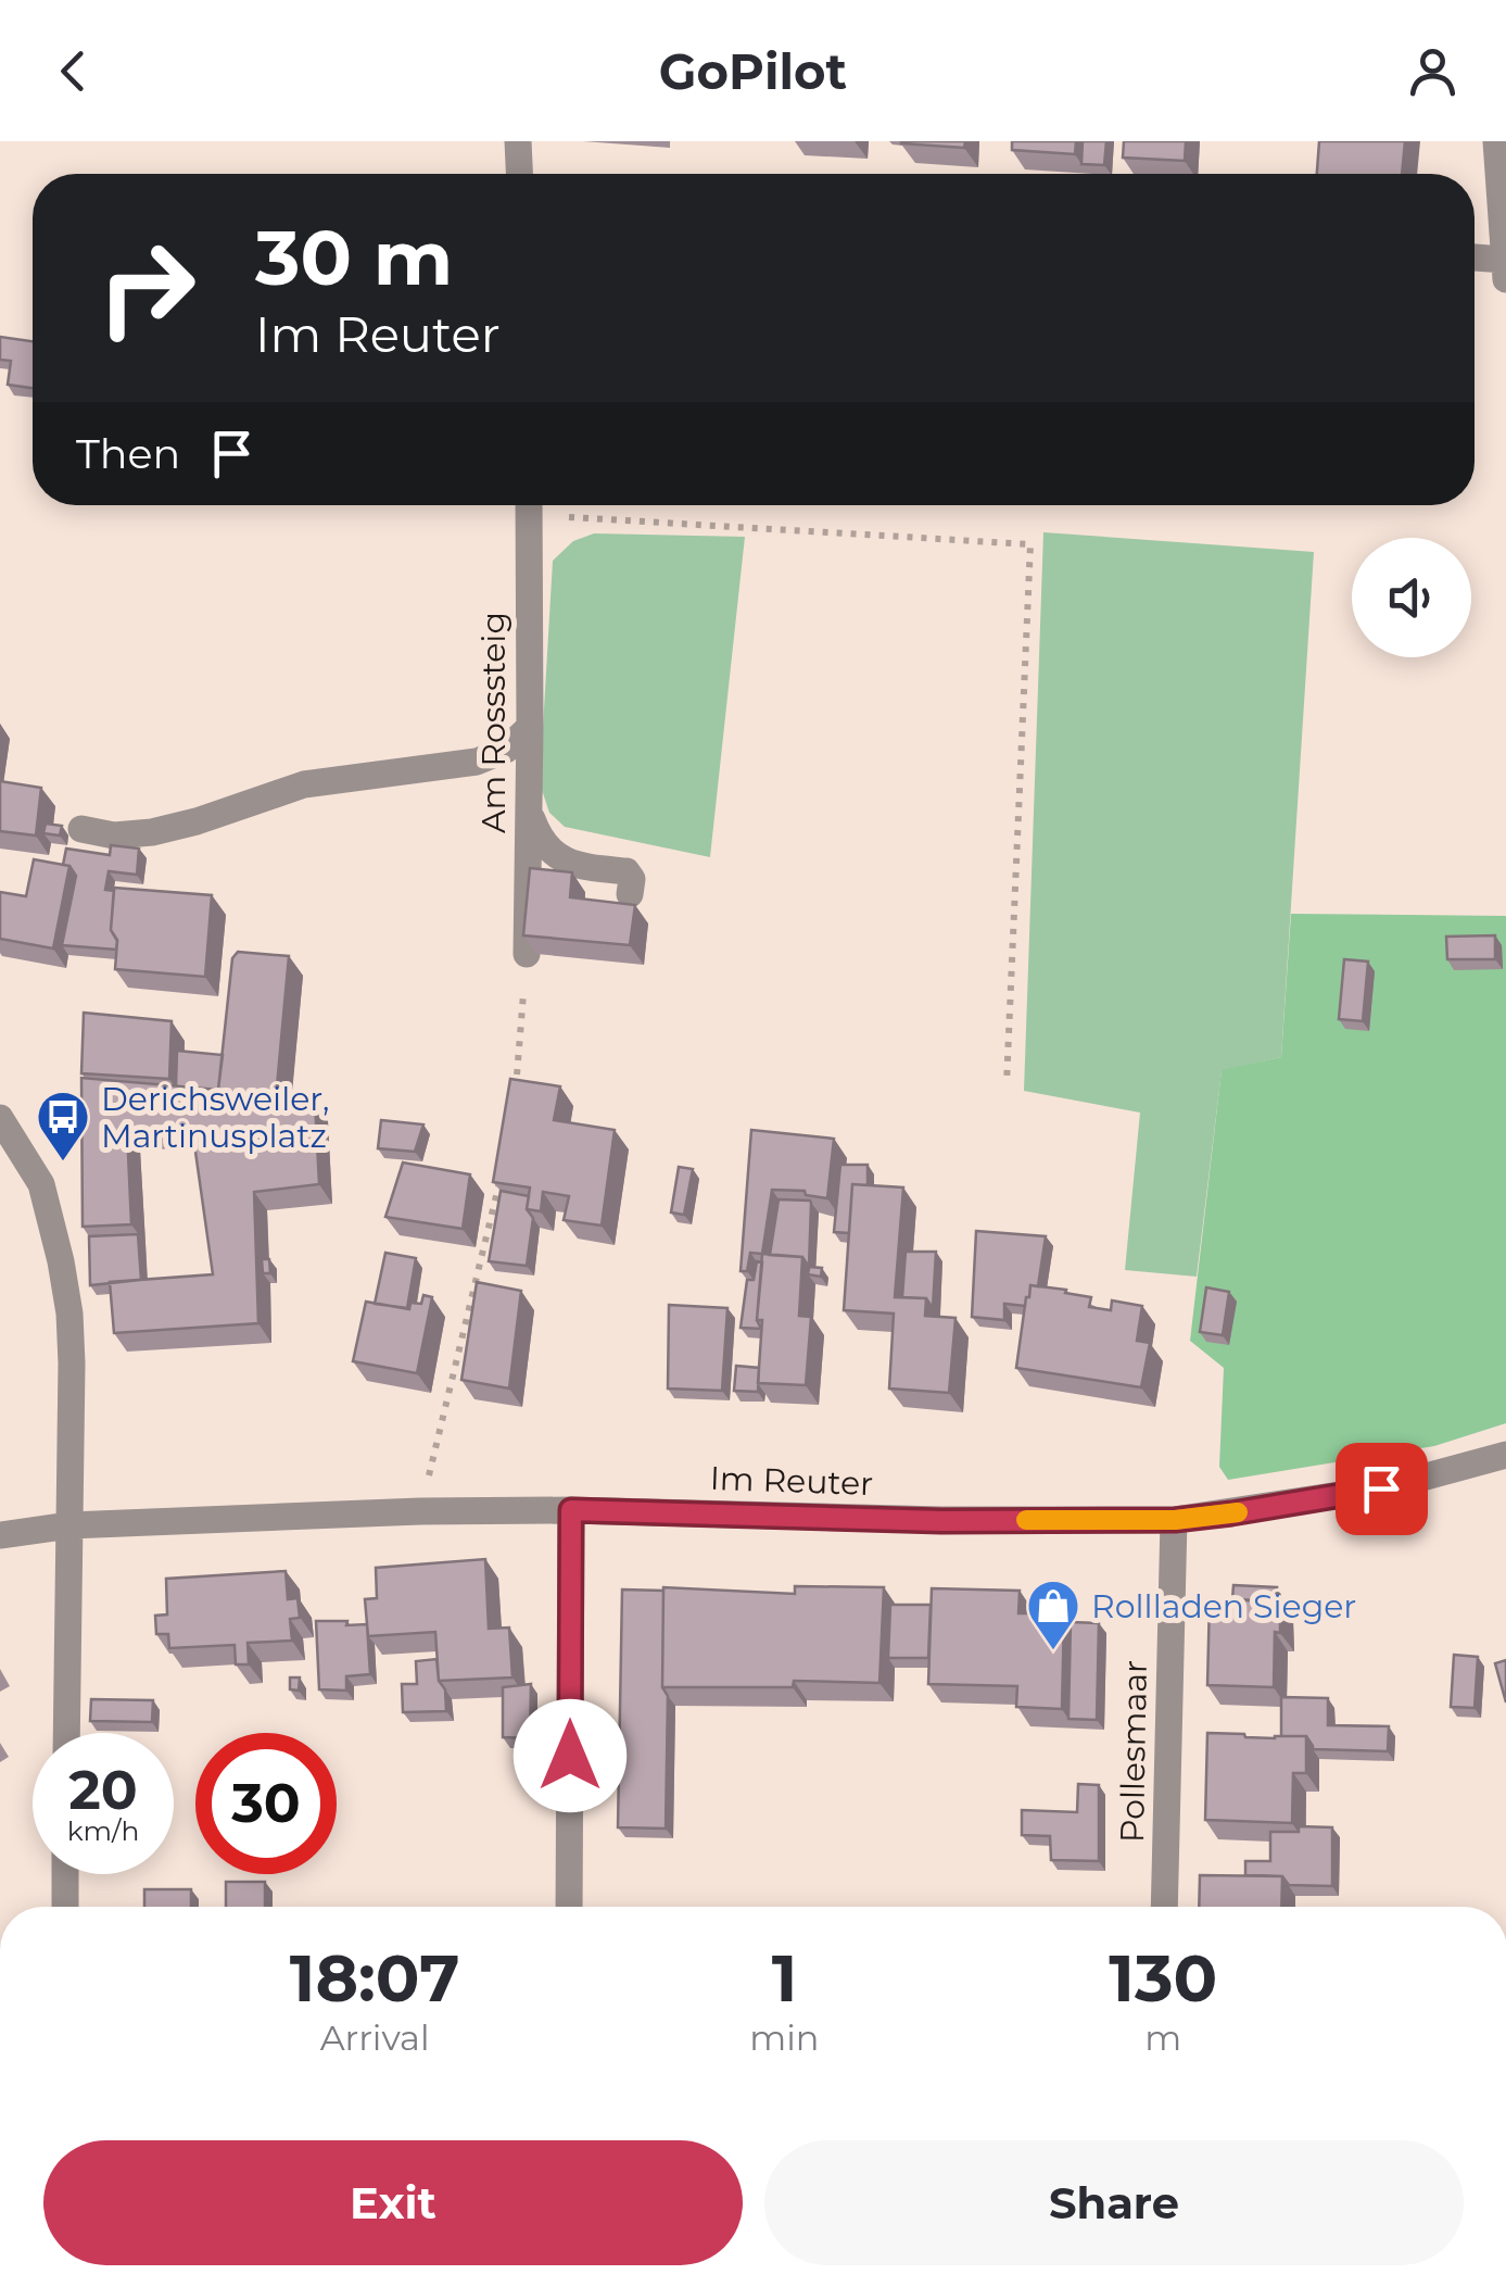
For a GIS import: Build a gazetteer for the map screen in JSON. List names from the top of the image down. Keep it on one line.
{"streets":{"street":["Am Rosssteig","Im Reuter","Pollesmaar"]},"crossings":[["Im Reuter","Pollesmaar"]],"places":{"bus stop":["Derichsweiler, Martinusplatz"],"shop":["Rollladen Sieger"]},"page":{"header":"GoPilot","turn":["30 m","Im Reuter"],"then":"Then","speed":"20 km/h","limit":"30","eta":["18:07","Arrival","1","min","130","m"],"buttons":["Exit","Share"]}}
